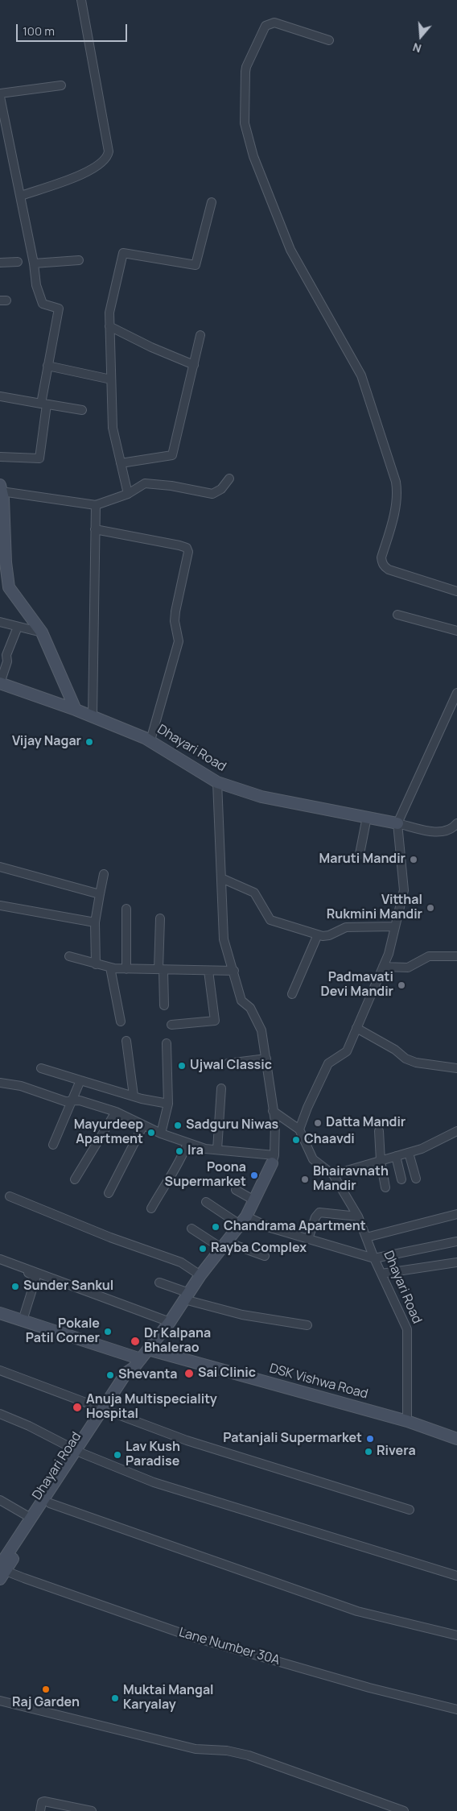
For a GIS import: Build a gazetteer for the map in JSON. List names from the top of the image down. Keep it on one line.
{"streets":{"street":["Dhayari Road","DSK Vishwa Road","Lane Number 30A"]},"crossings":[["Dhayari Road","DSK Vishwa Road"],["Dhayari Road","Lane Number 30A"]],"places":["Vijay Nagar","Maruti Mandir","Vitthal Rukmini Mandir","Padmavati Devi Mandir","Ujwal Classic","Datta Mandir","Sadguru Niwas","Mayurdeep Apartment","Chaavdi","Ira","Poona Supermarket","Bhairavnath Mandir","Chandrama Apartment","Rayba Complex","Sunder Sankul","Pokale Patil Corner","Dr Kalpana Bhalerao","Sai Clinic","Shevanta","Anuja Multispeciality Hospital","Patanjali Supermarket","Rivera","Lav Kush Paradise","Raj Garden","Muktai Mangal Karyalay"],"scale_bar":"100 m","north":"bottom"}
